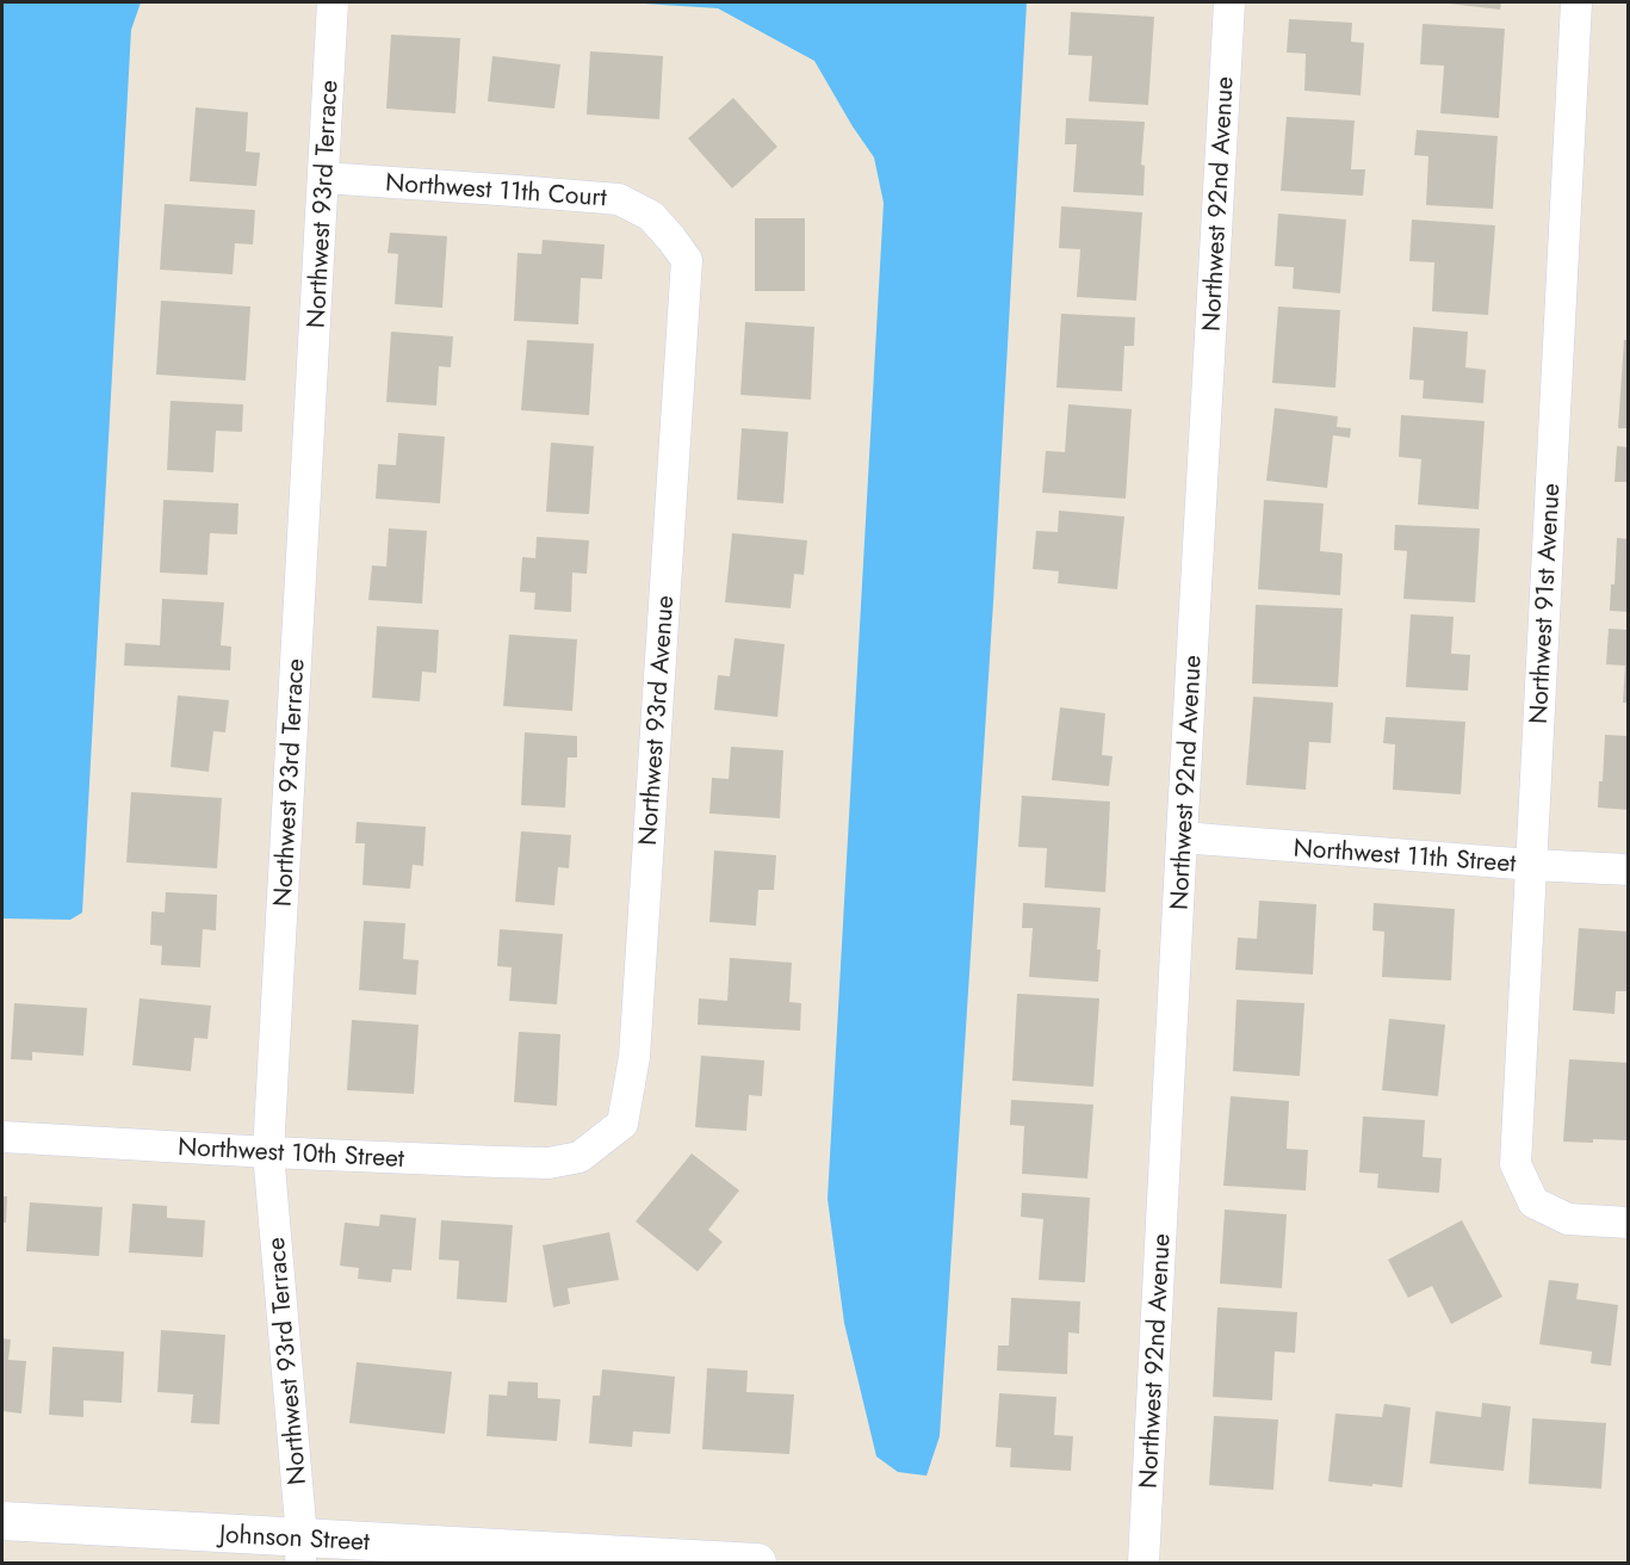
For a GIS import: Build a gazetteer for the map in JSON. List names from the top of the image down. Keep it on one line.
{"streets":{"street":["Northwest 11th Court","Northwest 93rd Terrace","Northwest 92nd Avenue","Northwest 91st Avenue","Northwest 93rd Avenue","Northwest 11th Street","Northwest 10th Street","Johnson Street"]},"crossings":[["Northwest 11th Court","Northwest 93rd Terrace"],["Northwest 11th Court","Northwest 93rd Avenue"],["Northwest 93rd Terrace","Northwest 10th Street"],["Northwest 93rd Terrace","Johnson Street"],["Northwest 92nd Avenue","Northwest 11th Street"],["Northwest 91st Avenue","Northwest 11th Street"],["Northwest 93rd Avenue","Northwest 10th Street"]]}
